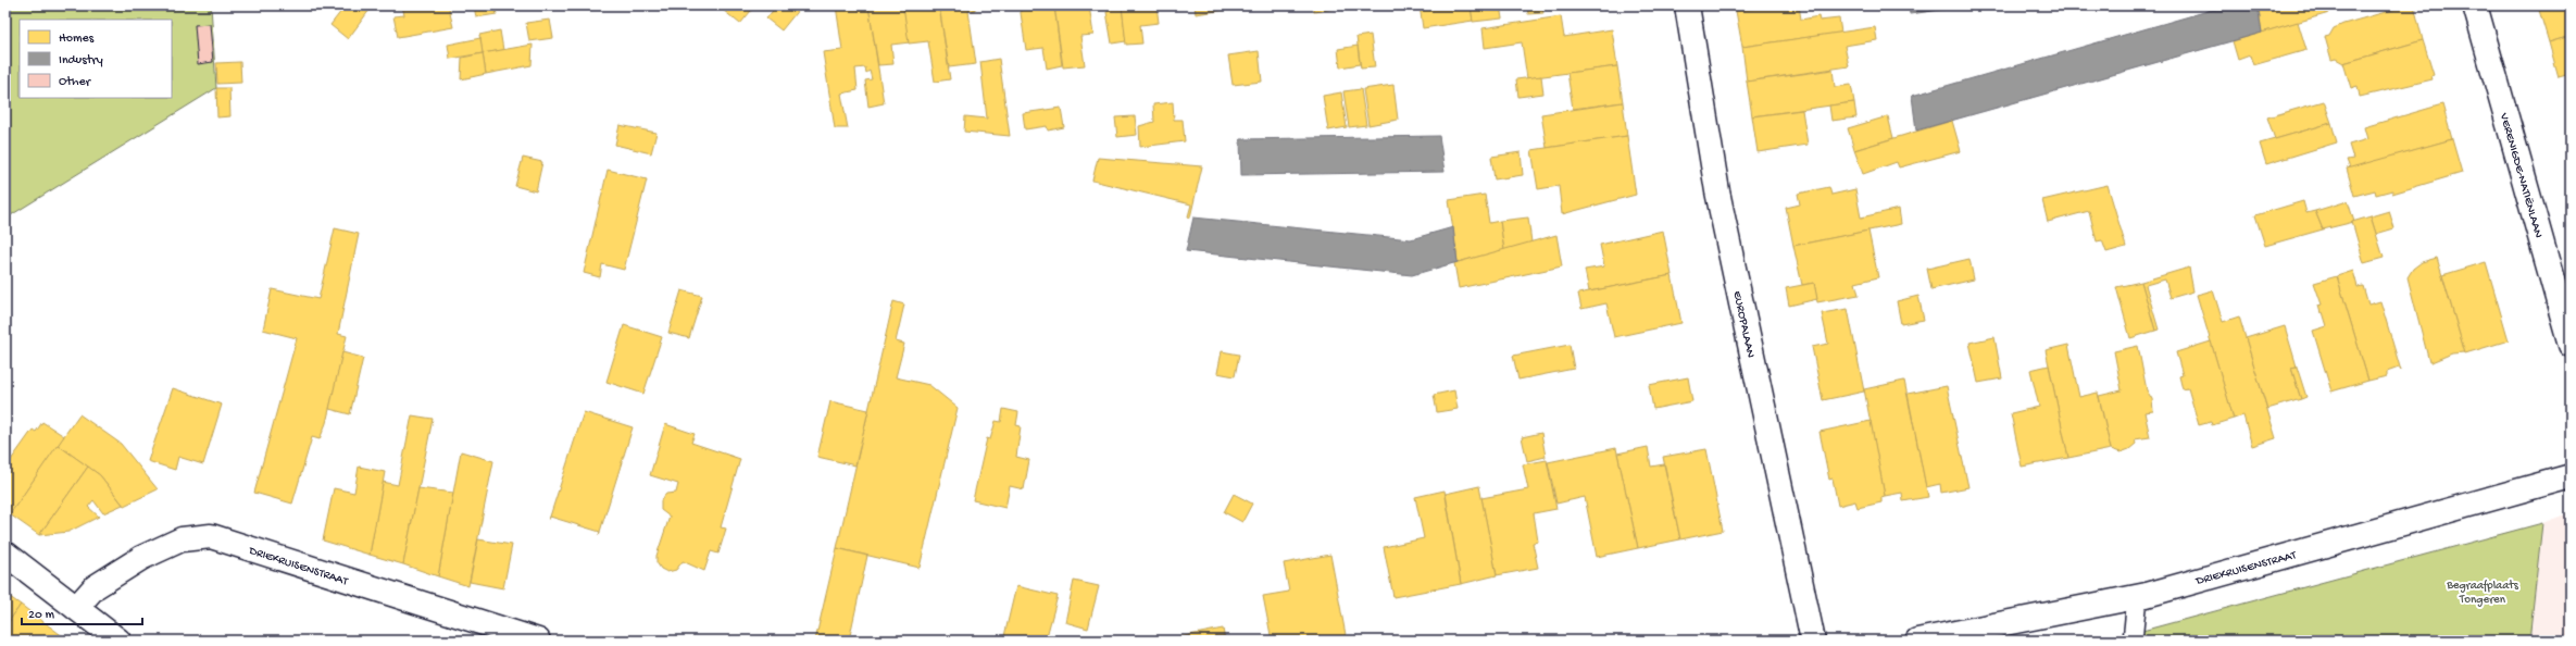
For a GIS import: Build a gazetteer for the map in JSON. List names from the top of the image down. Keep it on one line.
{"streets":{"street":["VERENIGDE-NATIËNLAAN","EUROPALAAN","DRIEKRUISENSTRAAT"]},"parks":["Begraafplaats Tongeren"],"legend":["Homes","Industry","Other"],"scale_bar":"20 m"}
